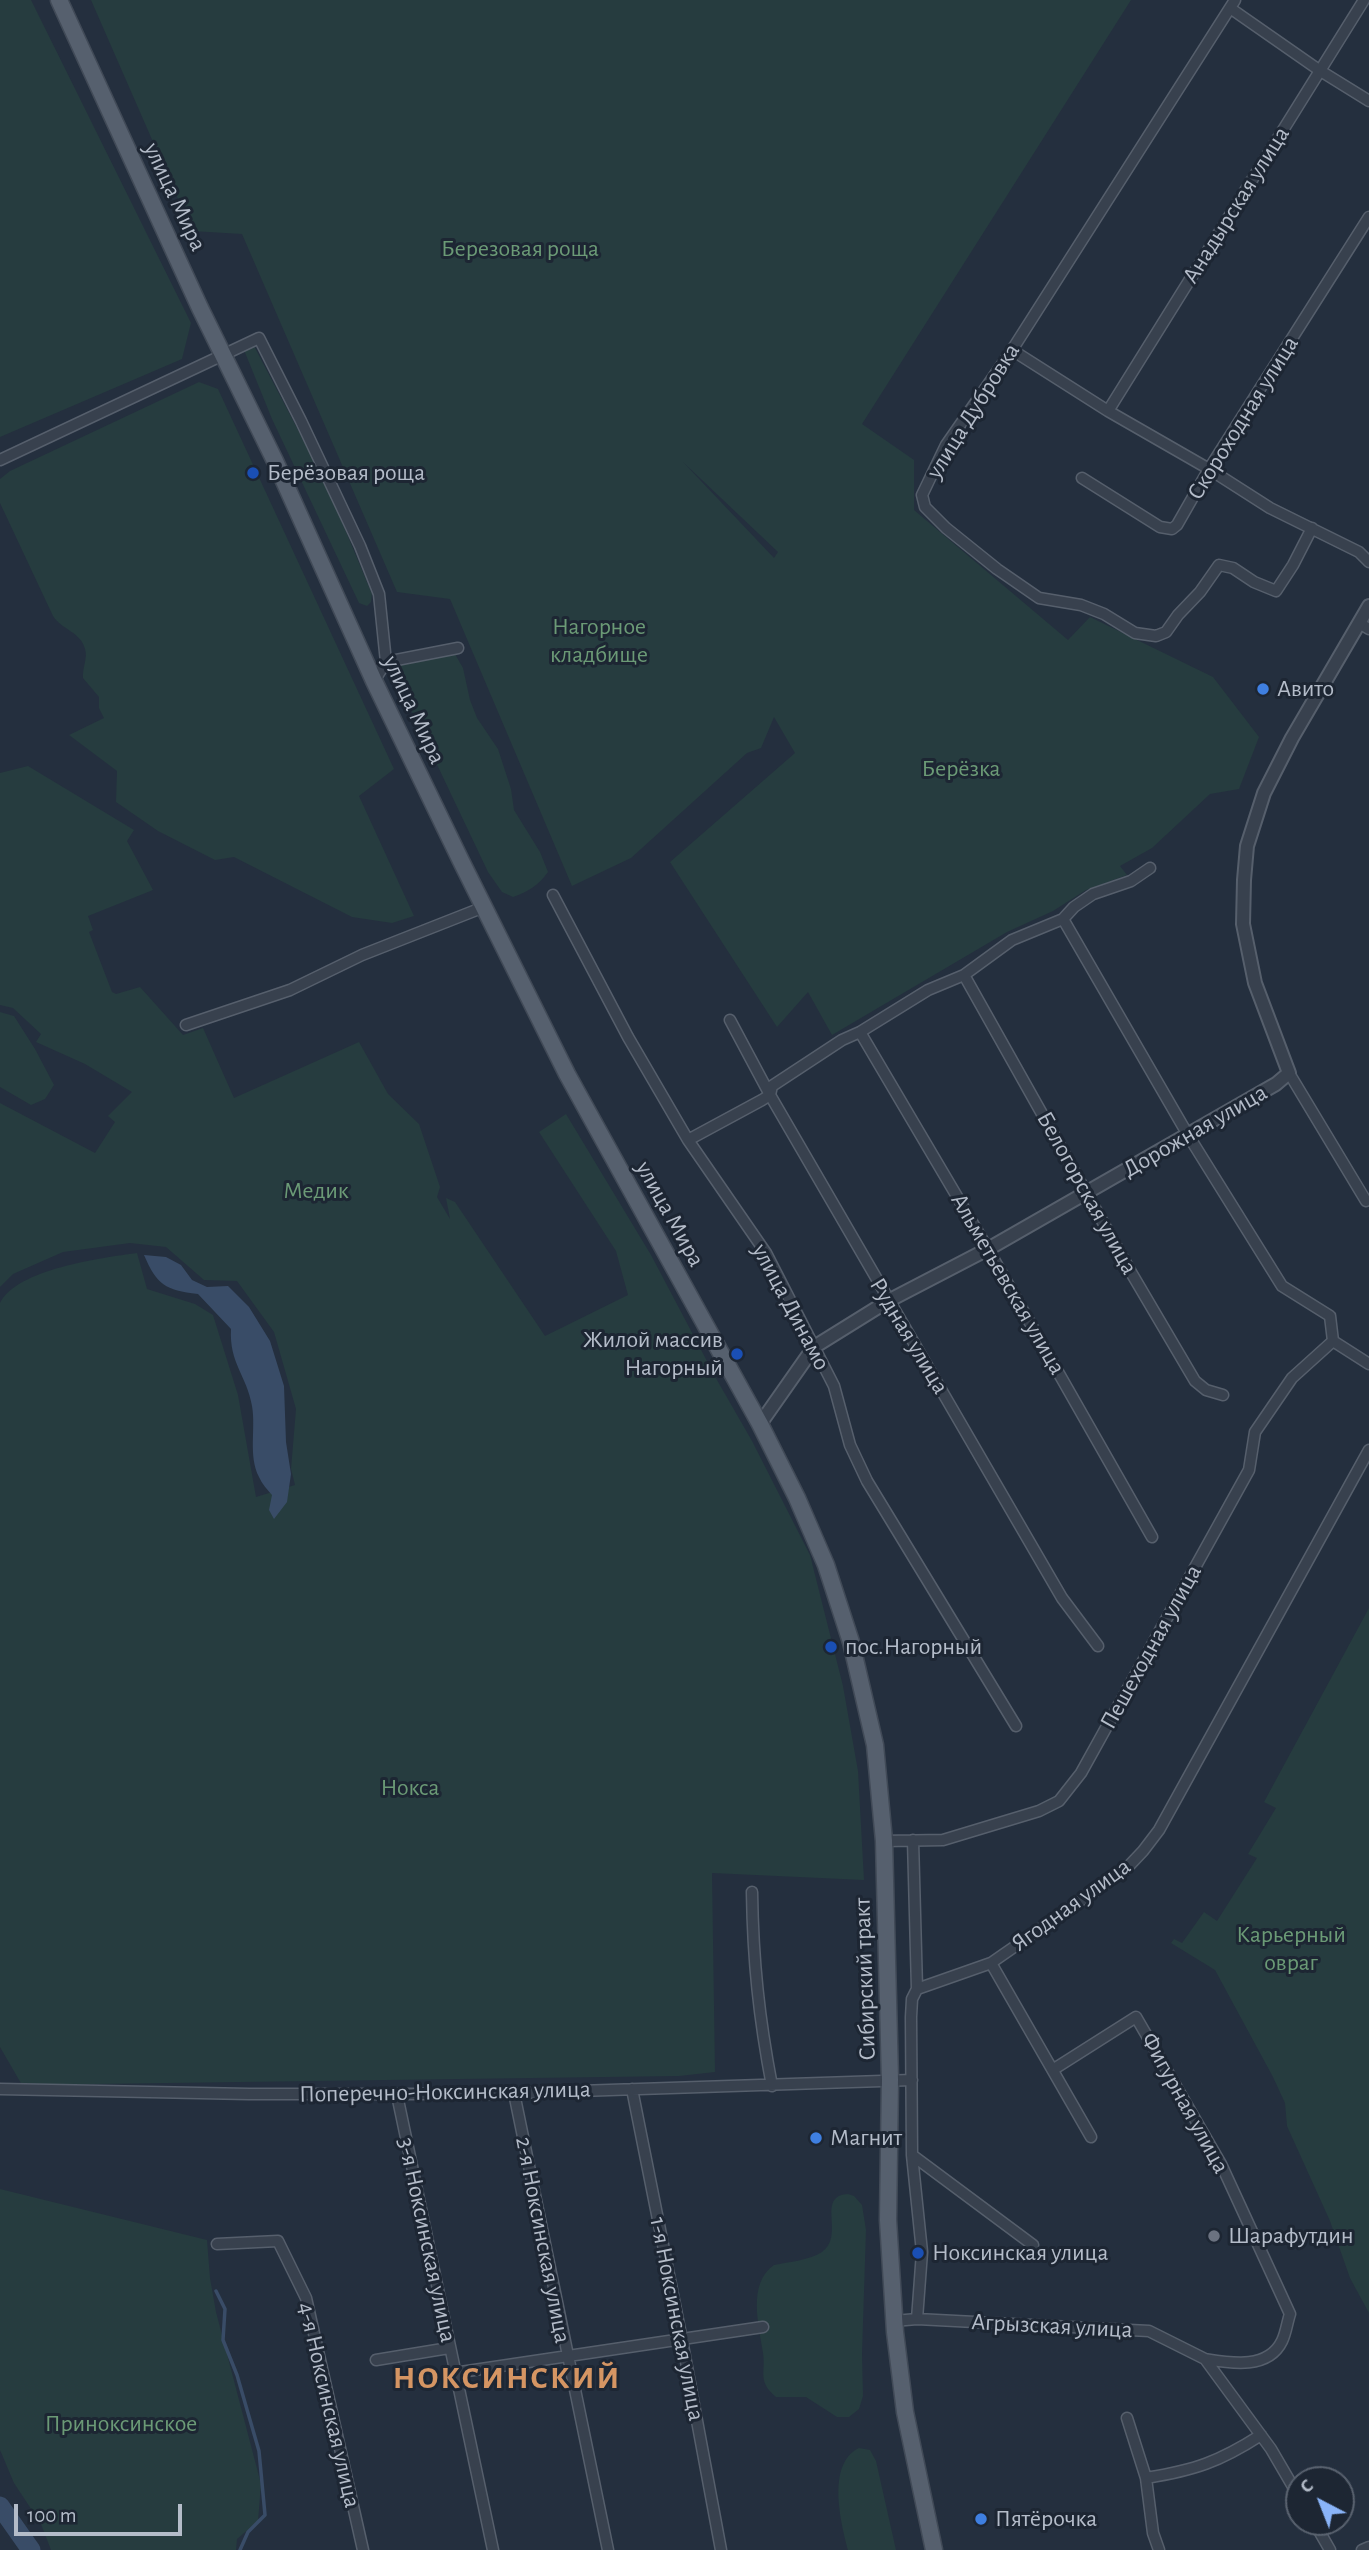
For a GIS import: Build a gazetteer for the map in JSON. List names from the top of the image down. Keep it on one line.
{"streets":{"main road":["улица Мира","Сибирский тракт"],"street":["Анадырская улица","улица Дубровка","Скороходная улица","Дорожная улица","Белогорская улица","Альметьевская улица","улица Динамо","Рудная улица","Пешеходная улица","Ягодная улица","Поперечно-Ноксинская улица","Фигурная улица","3-я Ноксинская улица","2-я Ноксинская улица","1-я Ноксинская улица","Агрызская улица","4-я Ноксинская улица"]},"crossings":[["улица Мира","Дорожная улица"],["улица Мира","Сибирский тракт"],["Дорожная улица","Белогорская улица"],["Дорожная улица","Альметьевская улица"],["Дорожная улица","улица Динамо"],["Дорожная улица","Рудная улица"],["Дорожная улица","Сибирский тракт"],["Пешеходная улица","Сибирский тракт"],["Сибирский тракт","Поперечно-Ноксинская улица"],["Сибирский тракт","Агрызская улица"],["Поперечно-Ноксинская улица","3-я Ноксинская улица"],["Поперечно-Ноксинская улица","2-я Ноксинская улица"],["Поперечно-Ноксинская улица","1-я Ноксинская улица"],["Фигурная улица","Агрызская улица"]],"districts":["НОКСИНСКИЙ"],"parks":["Березовая роща","Нагорное кладбище","Берёзка","Медик","Нокса","Карьерный овраг","Приноксинское"],"places":["Берёзовая роща","Авито","Жилой массив Нагорный","пос.Нагорный","Магнит","Шарафутдин","Ноксинская улица","Пятёрочка"],"scale_bar":"100 m","north":"top left"}
